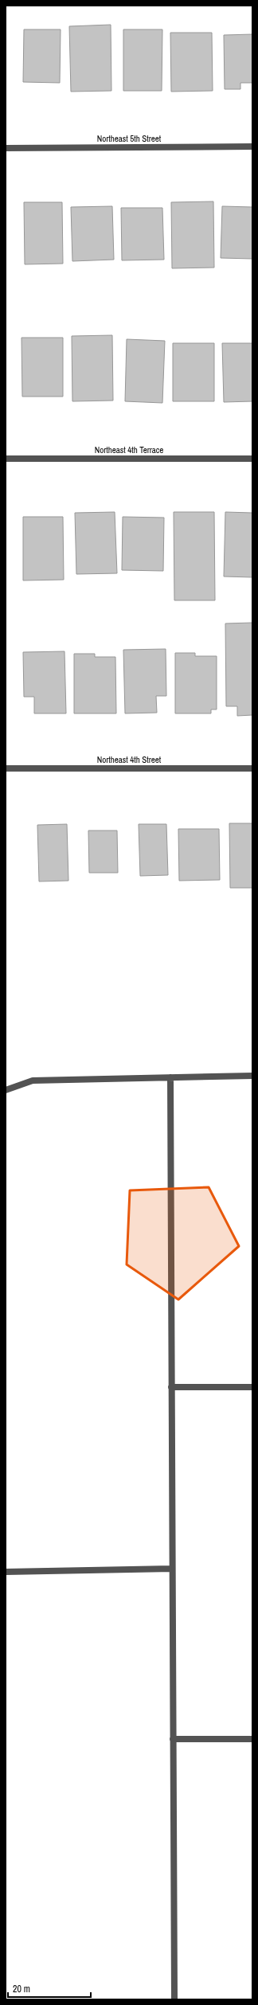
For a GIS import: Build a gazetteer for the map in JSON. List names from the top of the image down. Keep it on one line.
{"streets":{"street":["Northeast 5th Street","Northeast 4th Terrace","Northeast 4th Street"]},"scale_bar":"20 m"}
